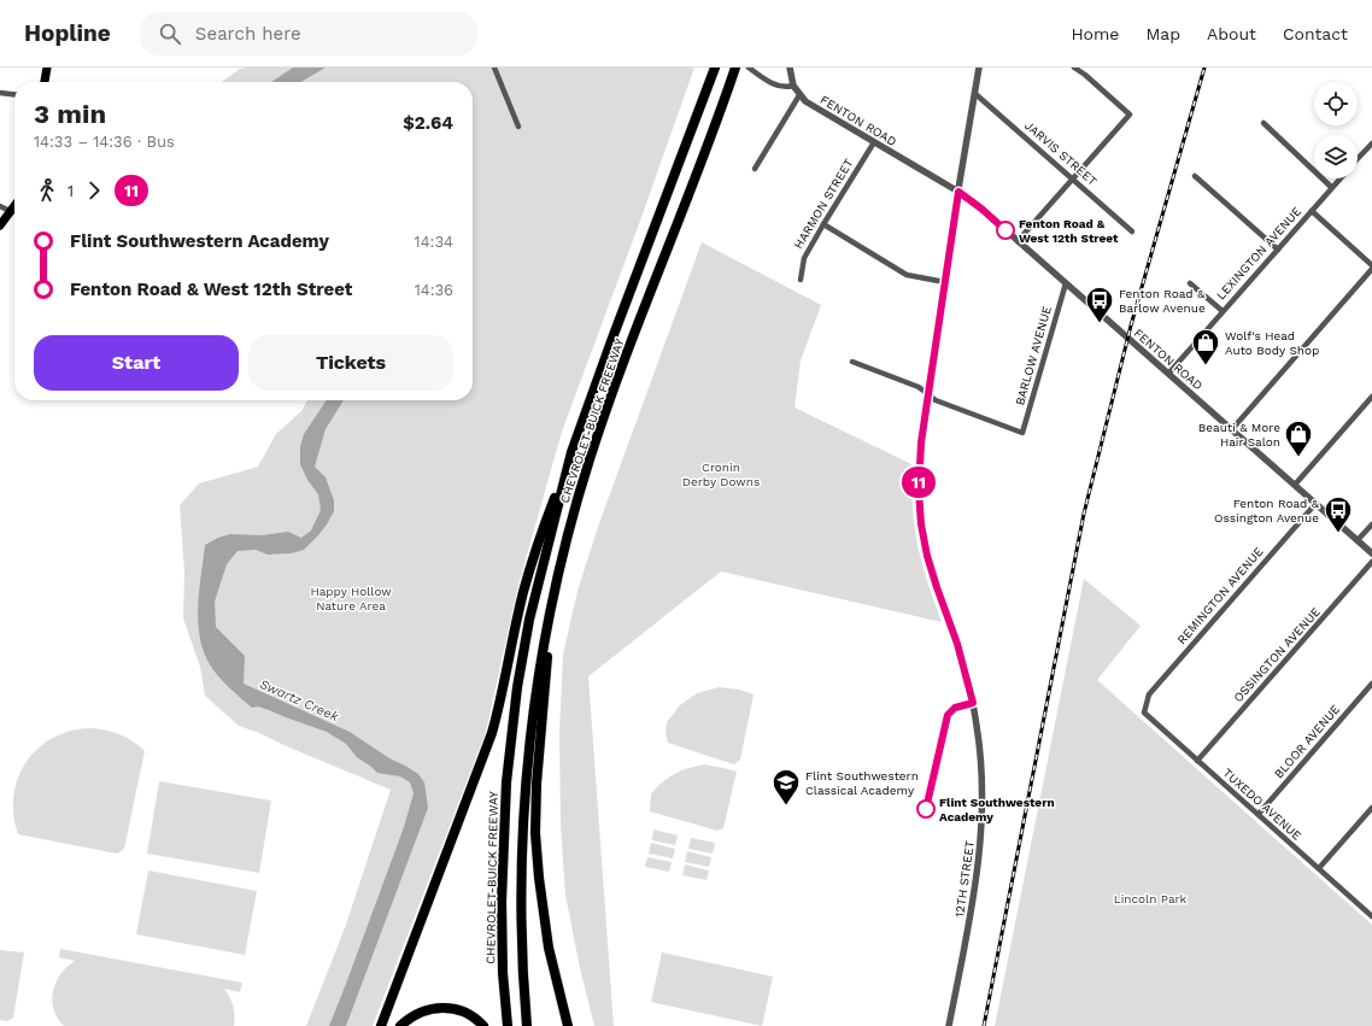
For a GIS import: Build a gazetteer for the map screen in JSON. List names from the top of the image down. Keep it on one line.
{"streets":{"highway":["CHEVROLET-BUICK FREEWAY"],"street":["FENTON ROAD","JARVIS STREET","HARMON STREET","LEXINGTON AVENUE","BARLOW AVENUE","REMINGTON AVENUE","OSSINGTON AVENUE","BLOOR AVENUE","TUXEDO AVENUE","12TH STREET"]},"crossings":[["FENTON ROAD","HARMON STREET"],["FENTON ROAD","LEXINGTON AVENUE"],["FENTON ROAD","BARLOW AVENUE"],["FENTON ROAD","REMINGTON AVENUE"],["FENTON ROAD","12TH STREET"],["JARVIS STREET","12TH STREET"],["BARLOW AVENUE","12TH STREET"],["REMINGTON AVENUE","TUXEDO AVENUE"],["OSSINGTON AVENUE","TUXEDO AVENUE"],["BLOOR AVENUE","TUXEDO AVENUE"]],"water":["Swartz Creek"],"parks":["Cronin Derby Downs","Happy Hollow Nature Area","Lincoln Park"],"places":{"other":["Fenton Road & West 12th Street","Flint Southwestern Academy"],"bus stop":["Fenton Road & Barlow Avenue","Fenton Road & Ossington Avenue"],"shop":["Wolf's Head Auto Body Shop","Beauti & More Hair Salon"],"school or university":["Flint Southwestern Classical Academy"]},"lines":["bus line 11"],"page":{"header":"Hopline","search":"Search here","nav":["Home","Map","About","Contact"],"on_map":"11","heading":["3 min","14:33 – 14:36 · Bus","$2.64"],"legs":["1","11"],"list":[{"name":"Flint Southwestern Academy","value":"14:34"},{"name":"Fenton Road & West 12th Street","value":"14:36"}],"buttons":["Start","Tickets"]}}
